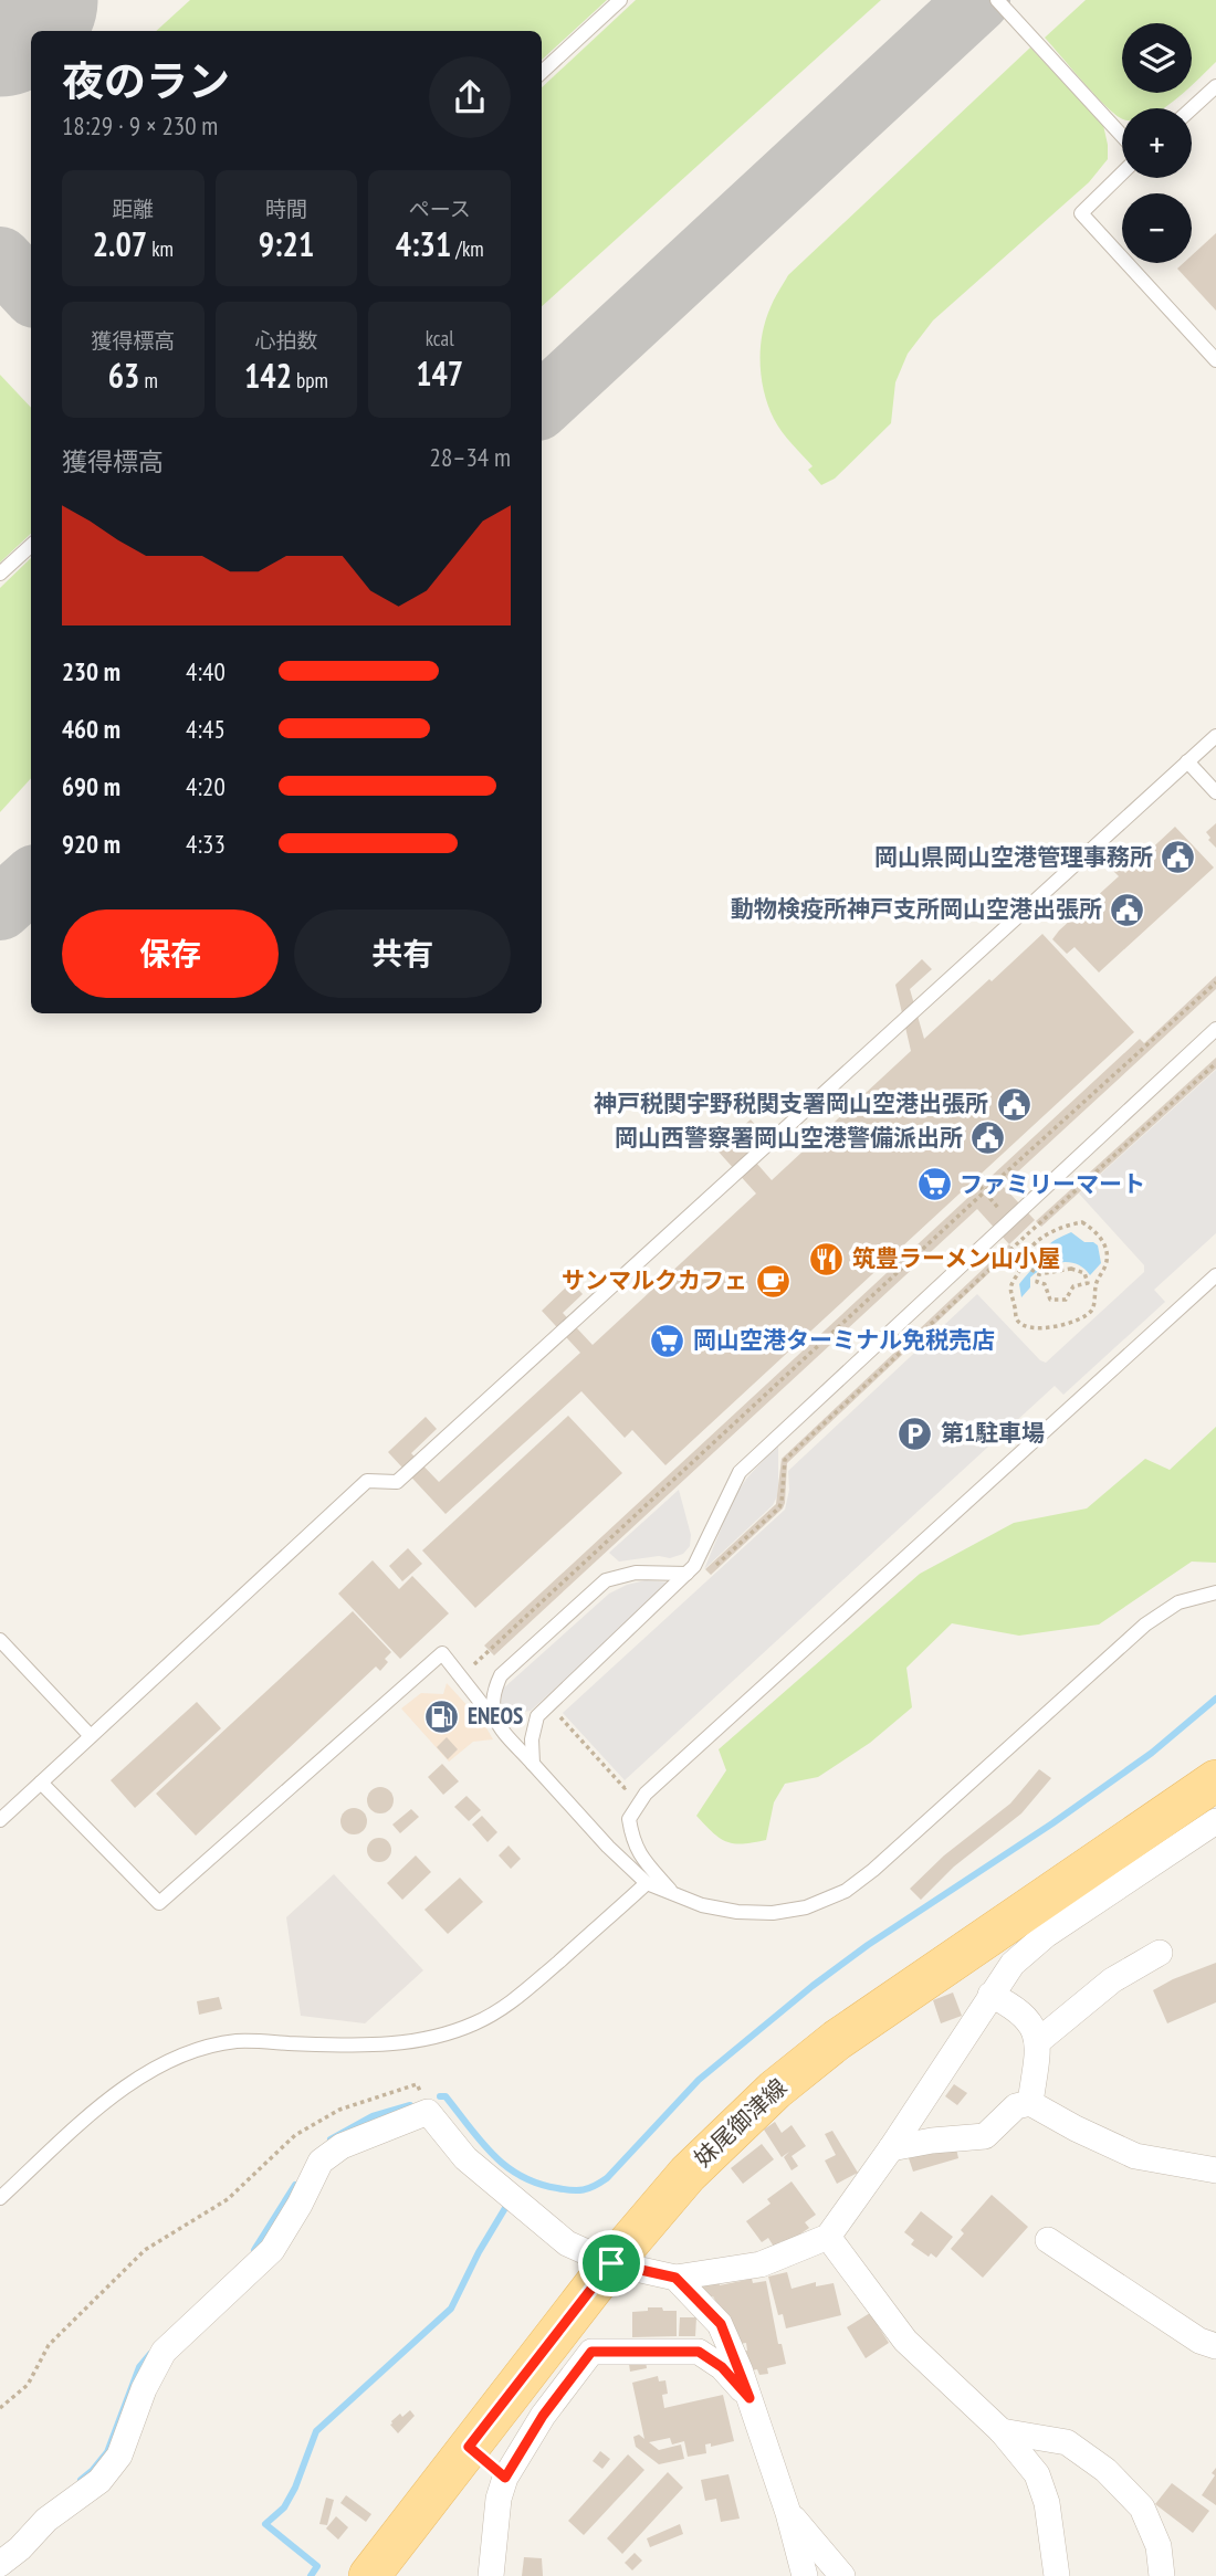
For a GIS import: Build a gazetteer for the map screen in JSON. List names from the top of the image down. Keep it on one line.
{"streets":{"main road":["妹尾御津線"]},"places":{"public building":["岡山県岡山空港管理事務所","動物検疫所神戸支所岡山空港出張所","神戸税関宇野税関支署岡山空港出張所","岡山西警察署岡山空港警備派出所"],"supermarket":["ファミリーマート","岡山空港ターミナル免税売店"],"restaurant":["筑豊ラーメン山小屋"],"cafe":["サンマルクカフェ"],"parking":["第1駐車場"],"fuel station":["ENEOS"]},"page":{"map_buttons":["+","−"],"heading":["夜のラン","18:29 · 9 × 230 m"],"stats":[["距離","2.07 km"],["時間","9:21"],["ペース","4:31 /km"],["獲得標高","63 m"],["心拍数","142 bpm"],["kcal","147"]],"chart":["獲得標高","28–34 m"],"list":[{"name":"230 m","note":"4:40"},{"name":"460 m","note":"4:45"},{"name":"690 m","note":"4:20"},{"name":"920 m","note":"4:33"}],"buttons":["保存","共有"]}}
